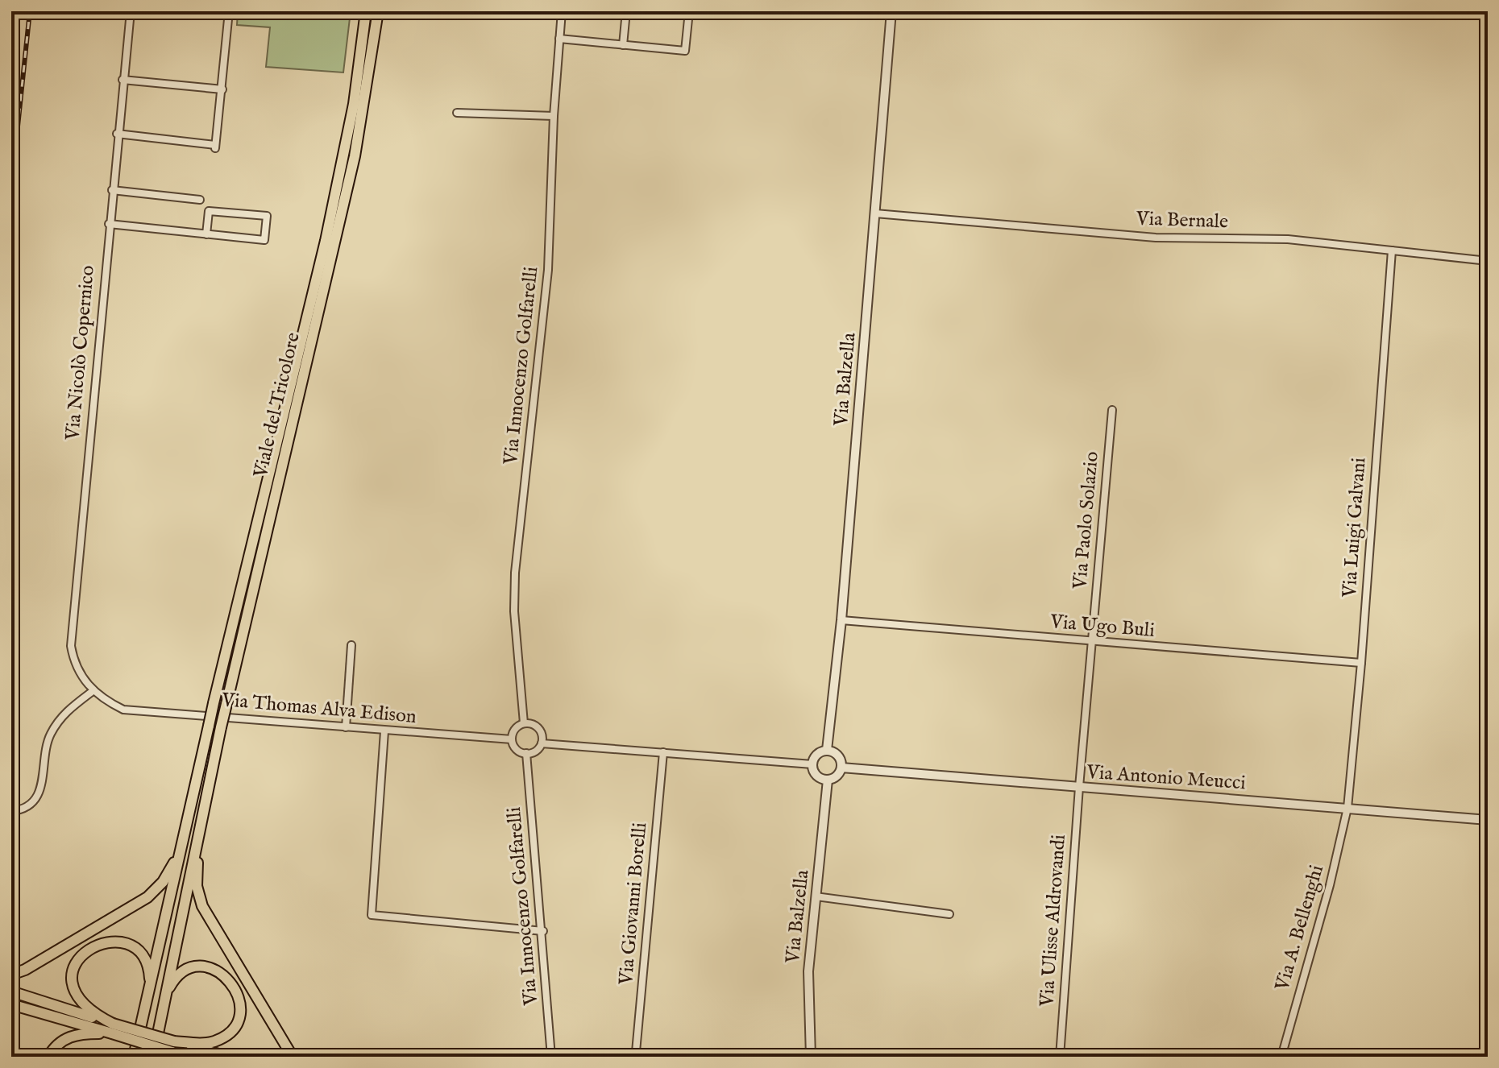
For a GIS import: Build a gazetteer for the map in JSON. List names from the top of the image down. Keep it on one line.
{"streets":{"highway":["Viale del Tricolore"],"street":["Via Bernale","Via Nicolò Copernico","Via Innocenzo Golfarelli","Via Balzella","Via Paolo Solazio","Via Luigi Galvani","Via Ugo Buli","Via Thomas Alva Edison","Via Antonio Meucci","Via Giovanni Borelli","Via Ulisse Aldrovandi","Via A. Bellenghi"]},"crossings":[["Via Bernale","Via Balzella"],["Via Bernale","Via Luigi Galvani"],["Via Nicolò Copernico","Via Thomas Alva Edison"],["Via Innocenzo Golfarelli","Via Thomas Alva Edison"],["Via Balzella","Via Ugo Buli"],["Via Balzella","Via Antonio Meucci"],["Via Paolo Solazio","Via Ugo Buli"],["Via Paolo Solazio","Via Antonio Meucci"],["Via Paolo Solazio","Via Ulisse Aldrovandi"],["Via Luigi Galvani","Via Ugo Buli"],["Via Luigi Galvani","Via Antonio Meucci"],["Via Luigi Galvani","Via A. Bellenghi"],["Via Antonio Meucci","Via Ulisse Aldrovandi"],["Via Antonio Meucci","Via A. Bellenghi"]]}
